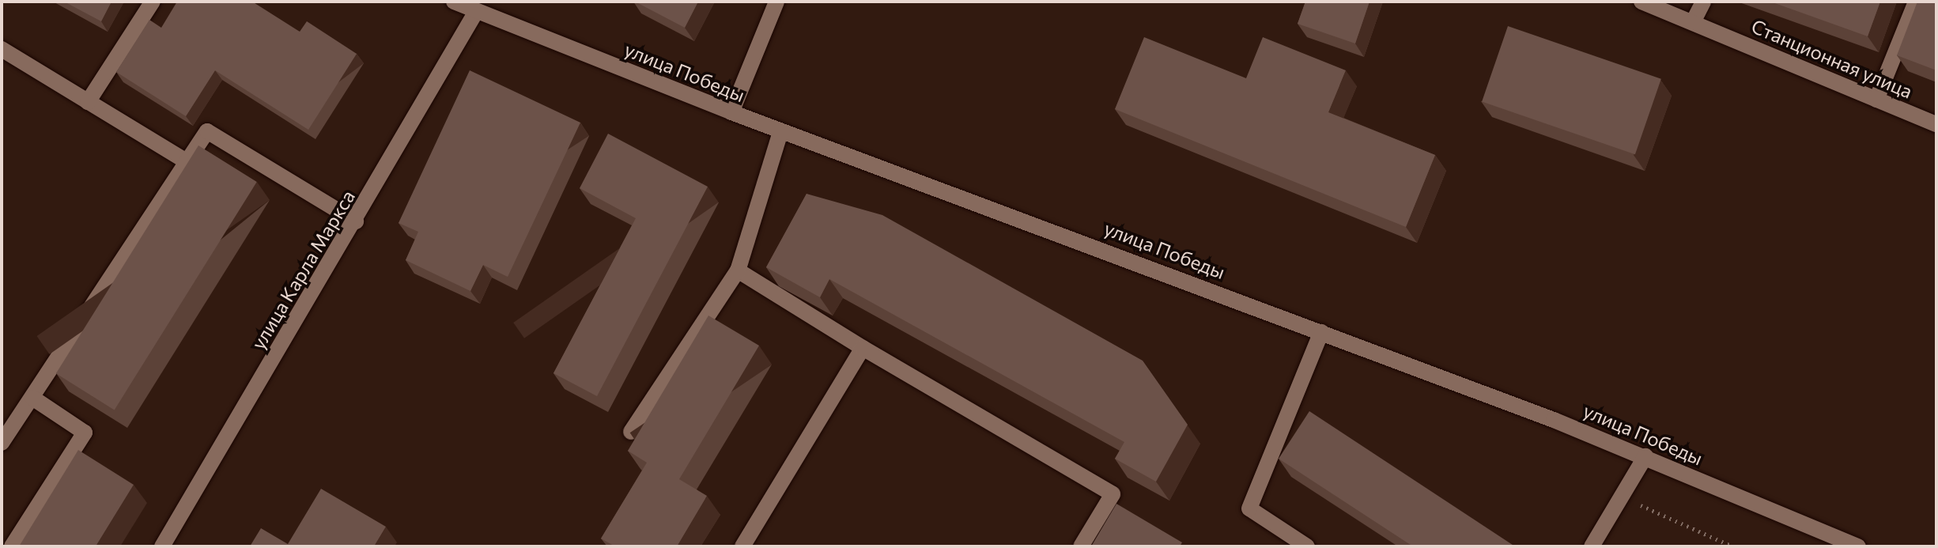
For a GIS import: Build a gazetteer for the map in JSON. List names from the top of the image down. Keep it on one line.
{"streets":{"street":["Станционная улица","улица Победы","улица Карла Маркса"]},"crossings":[["улица Победы","улица Карла Маркса"]]}
